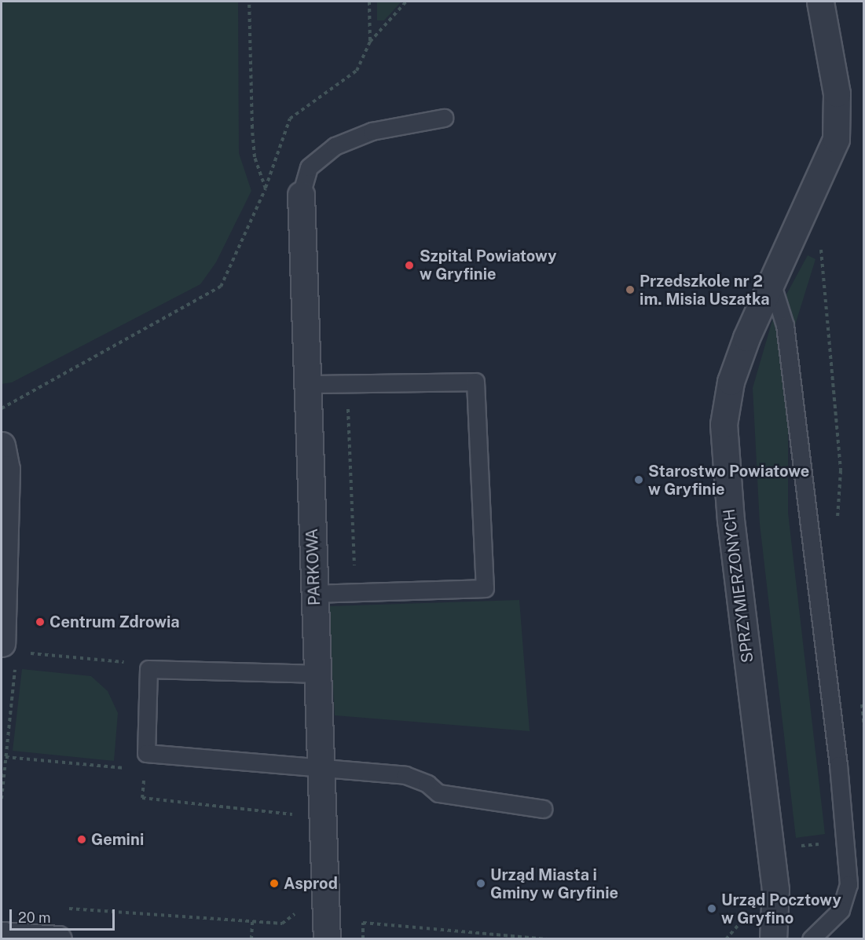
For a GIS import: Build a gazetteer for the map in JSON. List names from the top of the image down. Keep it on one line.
{"streets":{"street":["PARKOWA","SPRZYMIERZONYCH"]},"places":["Szpital Powiatowy w Gryfinie","Przedszkole nr 2 im. Misia Uszatka","Starostwo Powiatowe w Gryfinie","Centrum Zdrowia","Gemini","Asprod","Urząd Miasta i Gminy w Gryfinie","Urząd Pocztowy w Gryfino"],"scale_bar":"20 m"}
